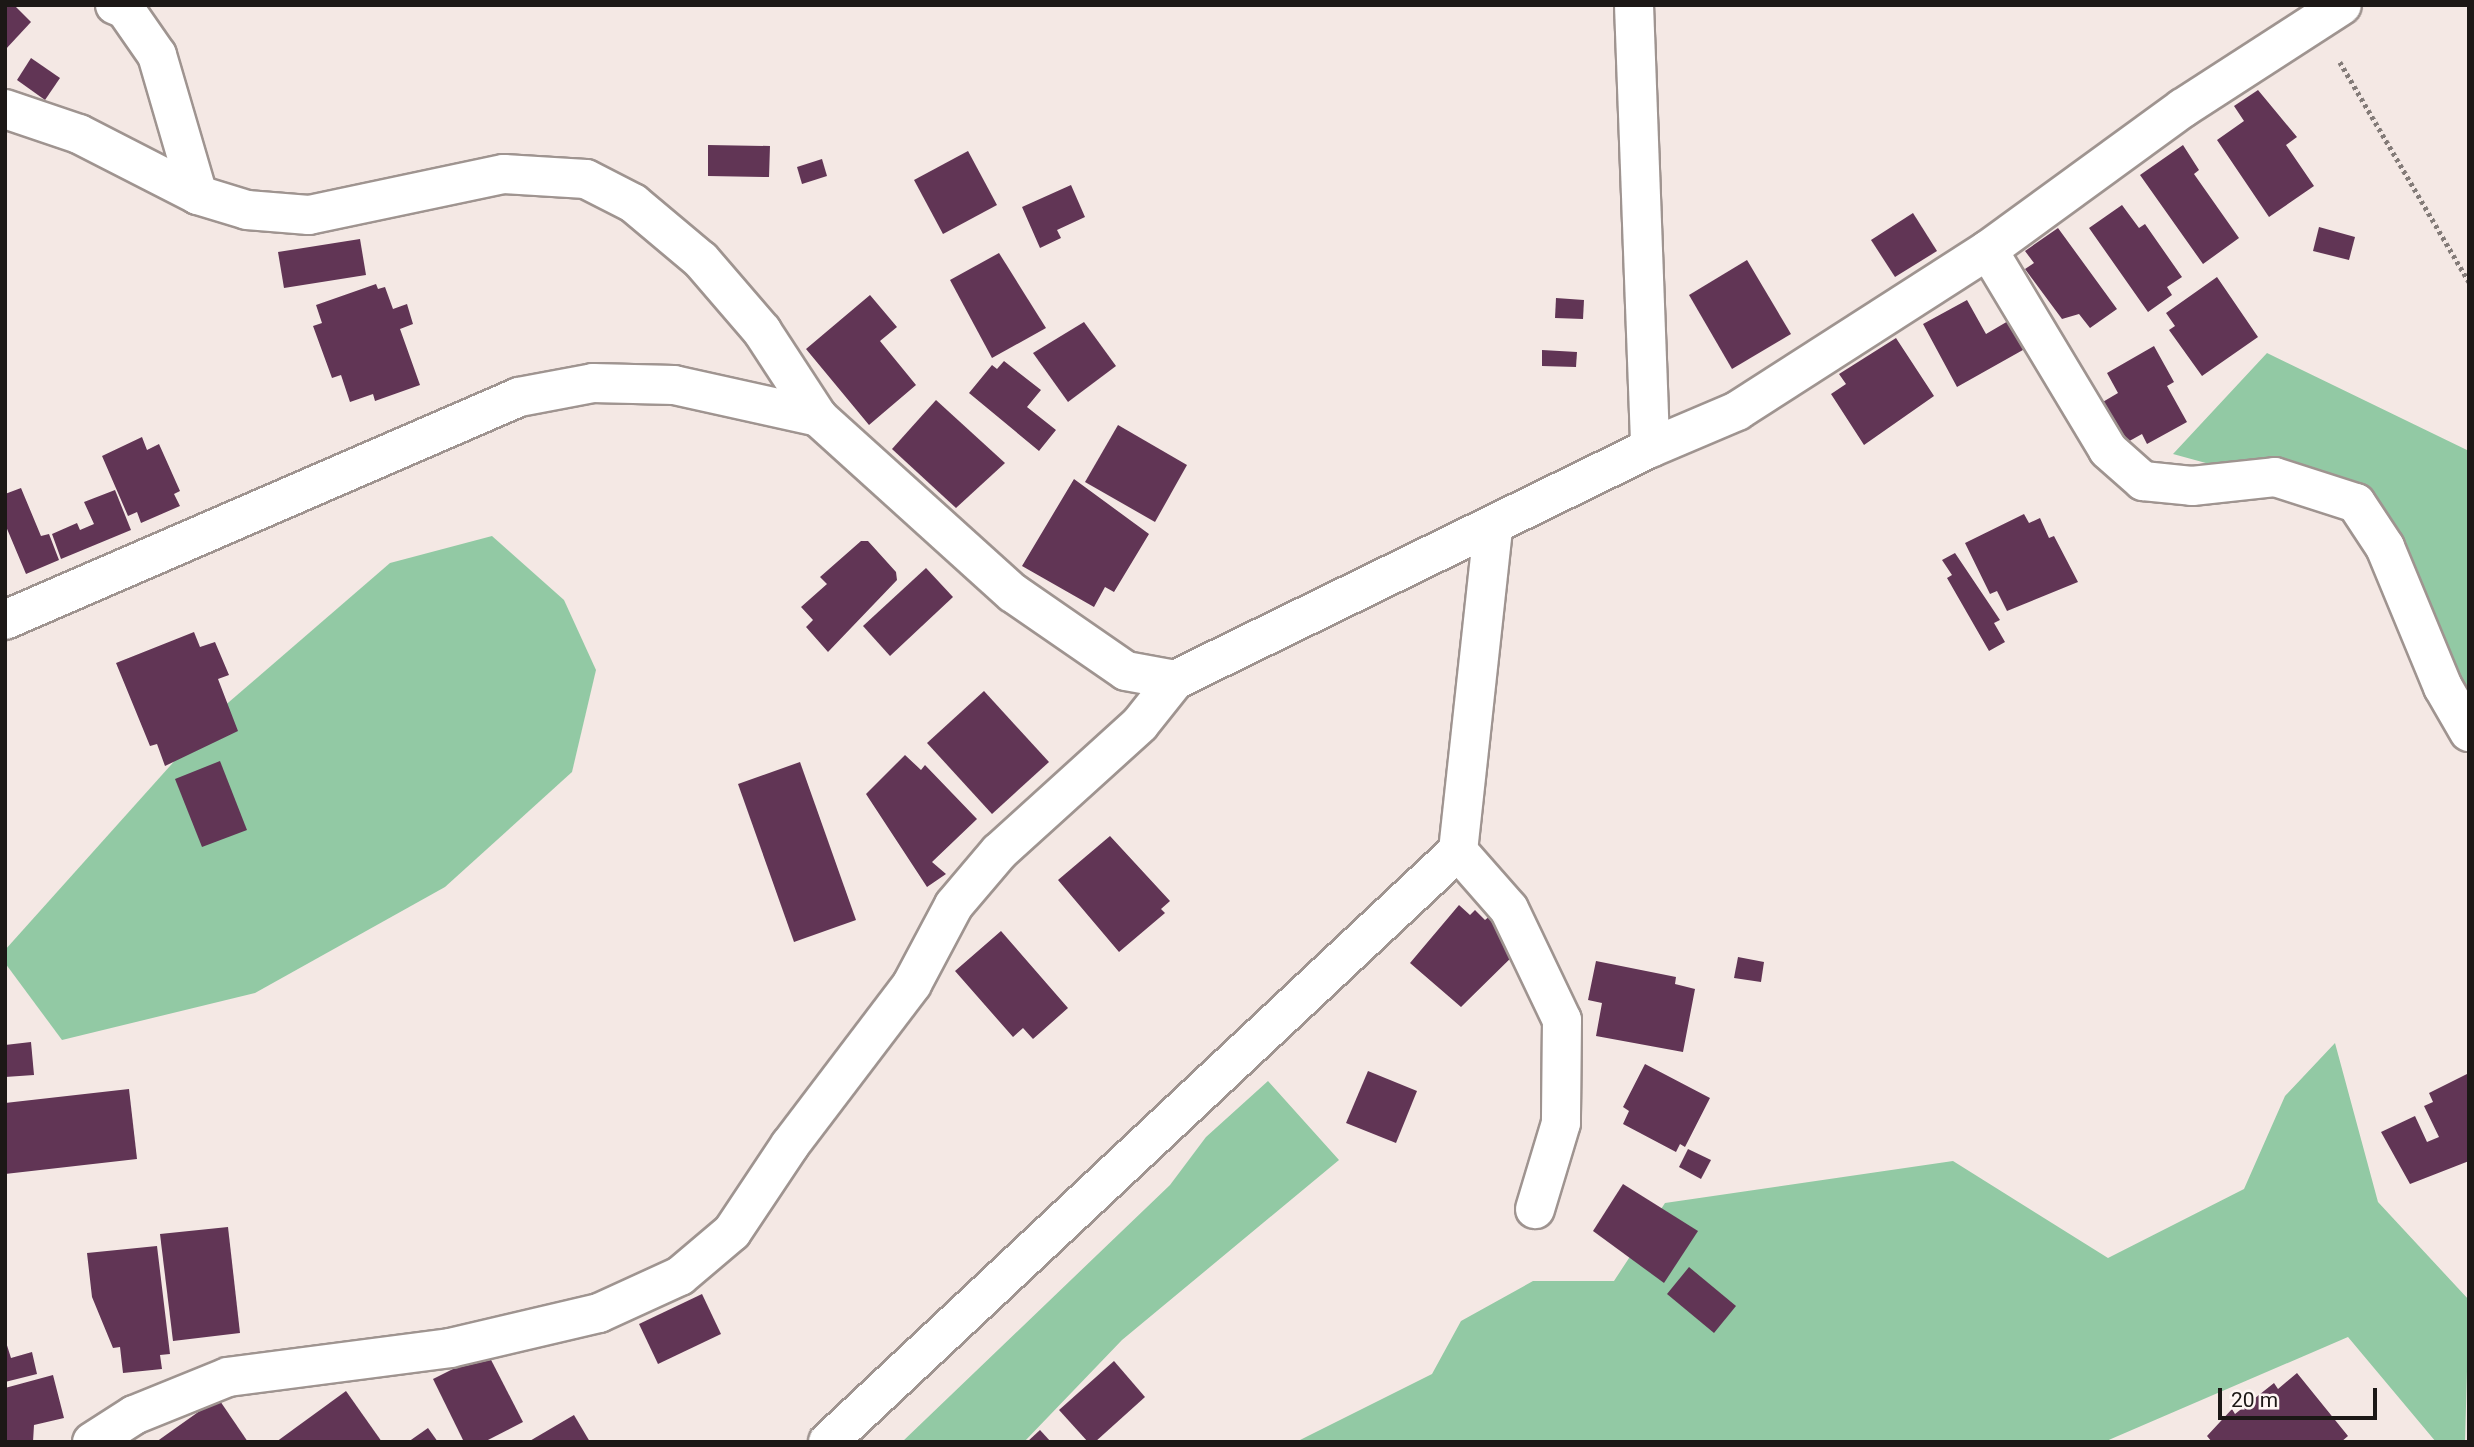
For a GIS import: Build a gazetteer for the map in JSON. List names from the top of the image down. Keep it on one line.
{"scale_bar":"20 m"}
